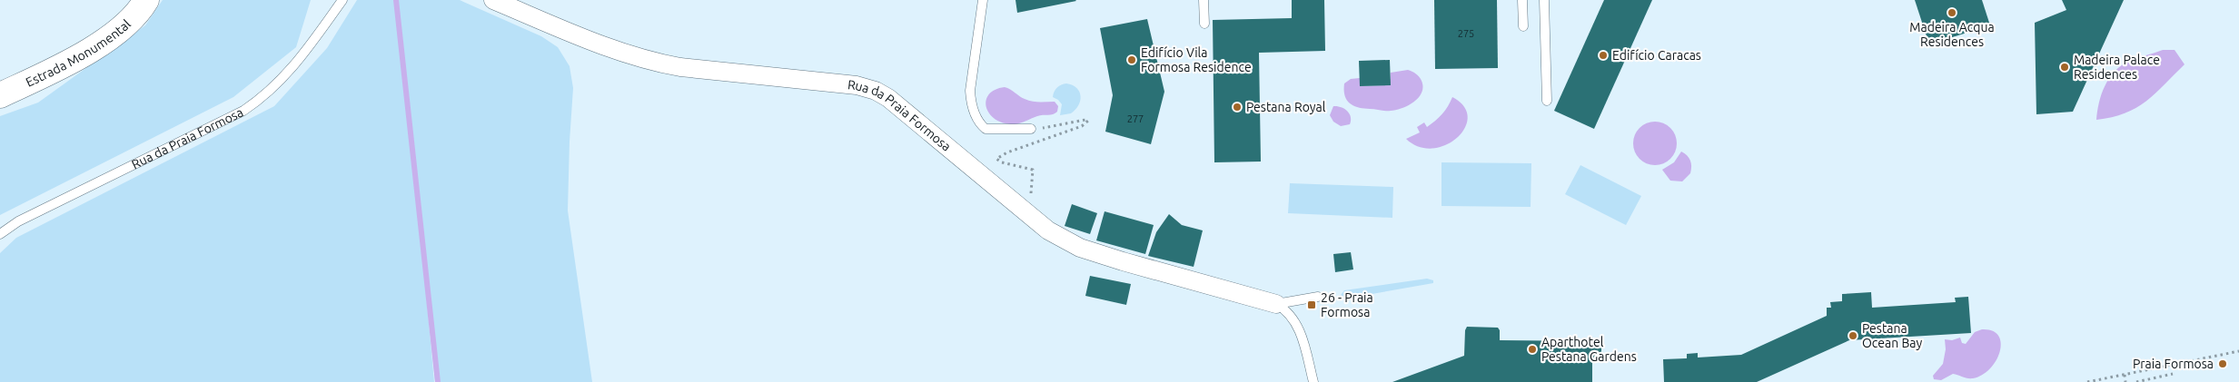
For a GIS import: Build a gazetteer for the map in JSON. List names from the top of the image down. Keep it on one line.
{"streets":{"main road":["Estrada Monumental"],"street":["Rua da Praia Formosa"]},"places":{"other":["Madeira Acqua Residences","Edifício Caracas","Edifício Vila Formosa Residence","Madeira Palace Residences","Pestana Royal","Pestana Ocean Bay","Aparthotel Pestana Gardens","Praia Formosa"],"transit":["26 - Praia Formosa"]},"house_numbers":["275","277"]}
